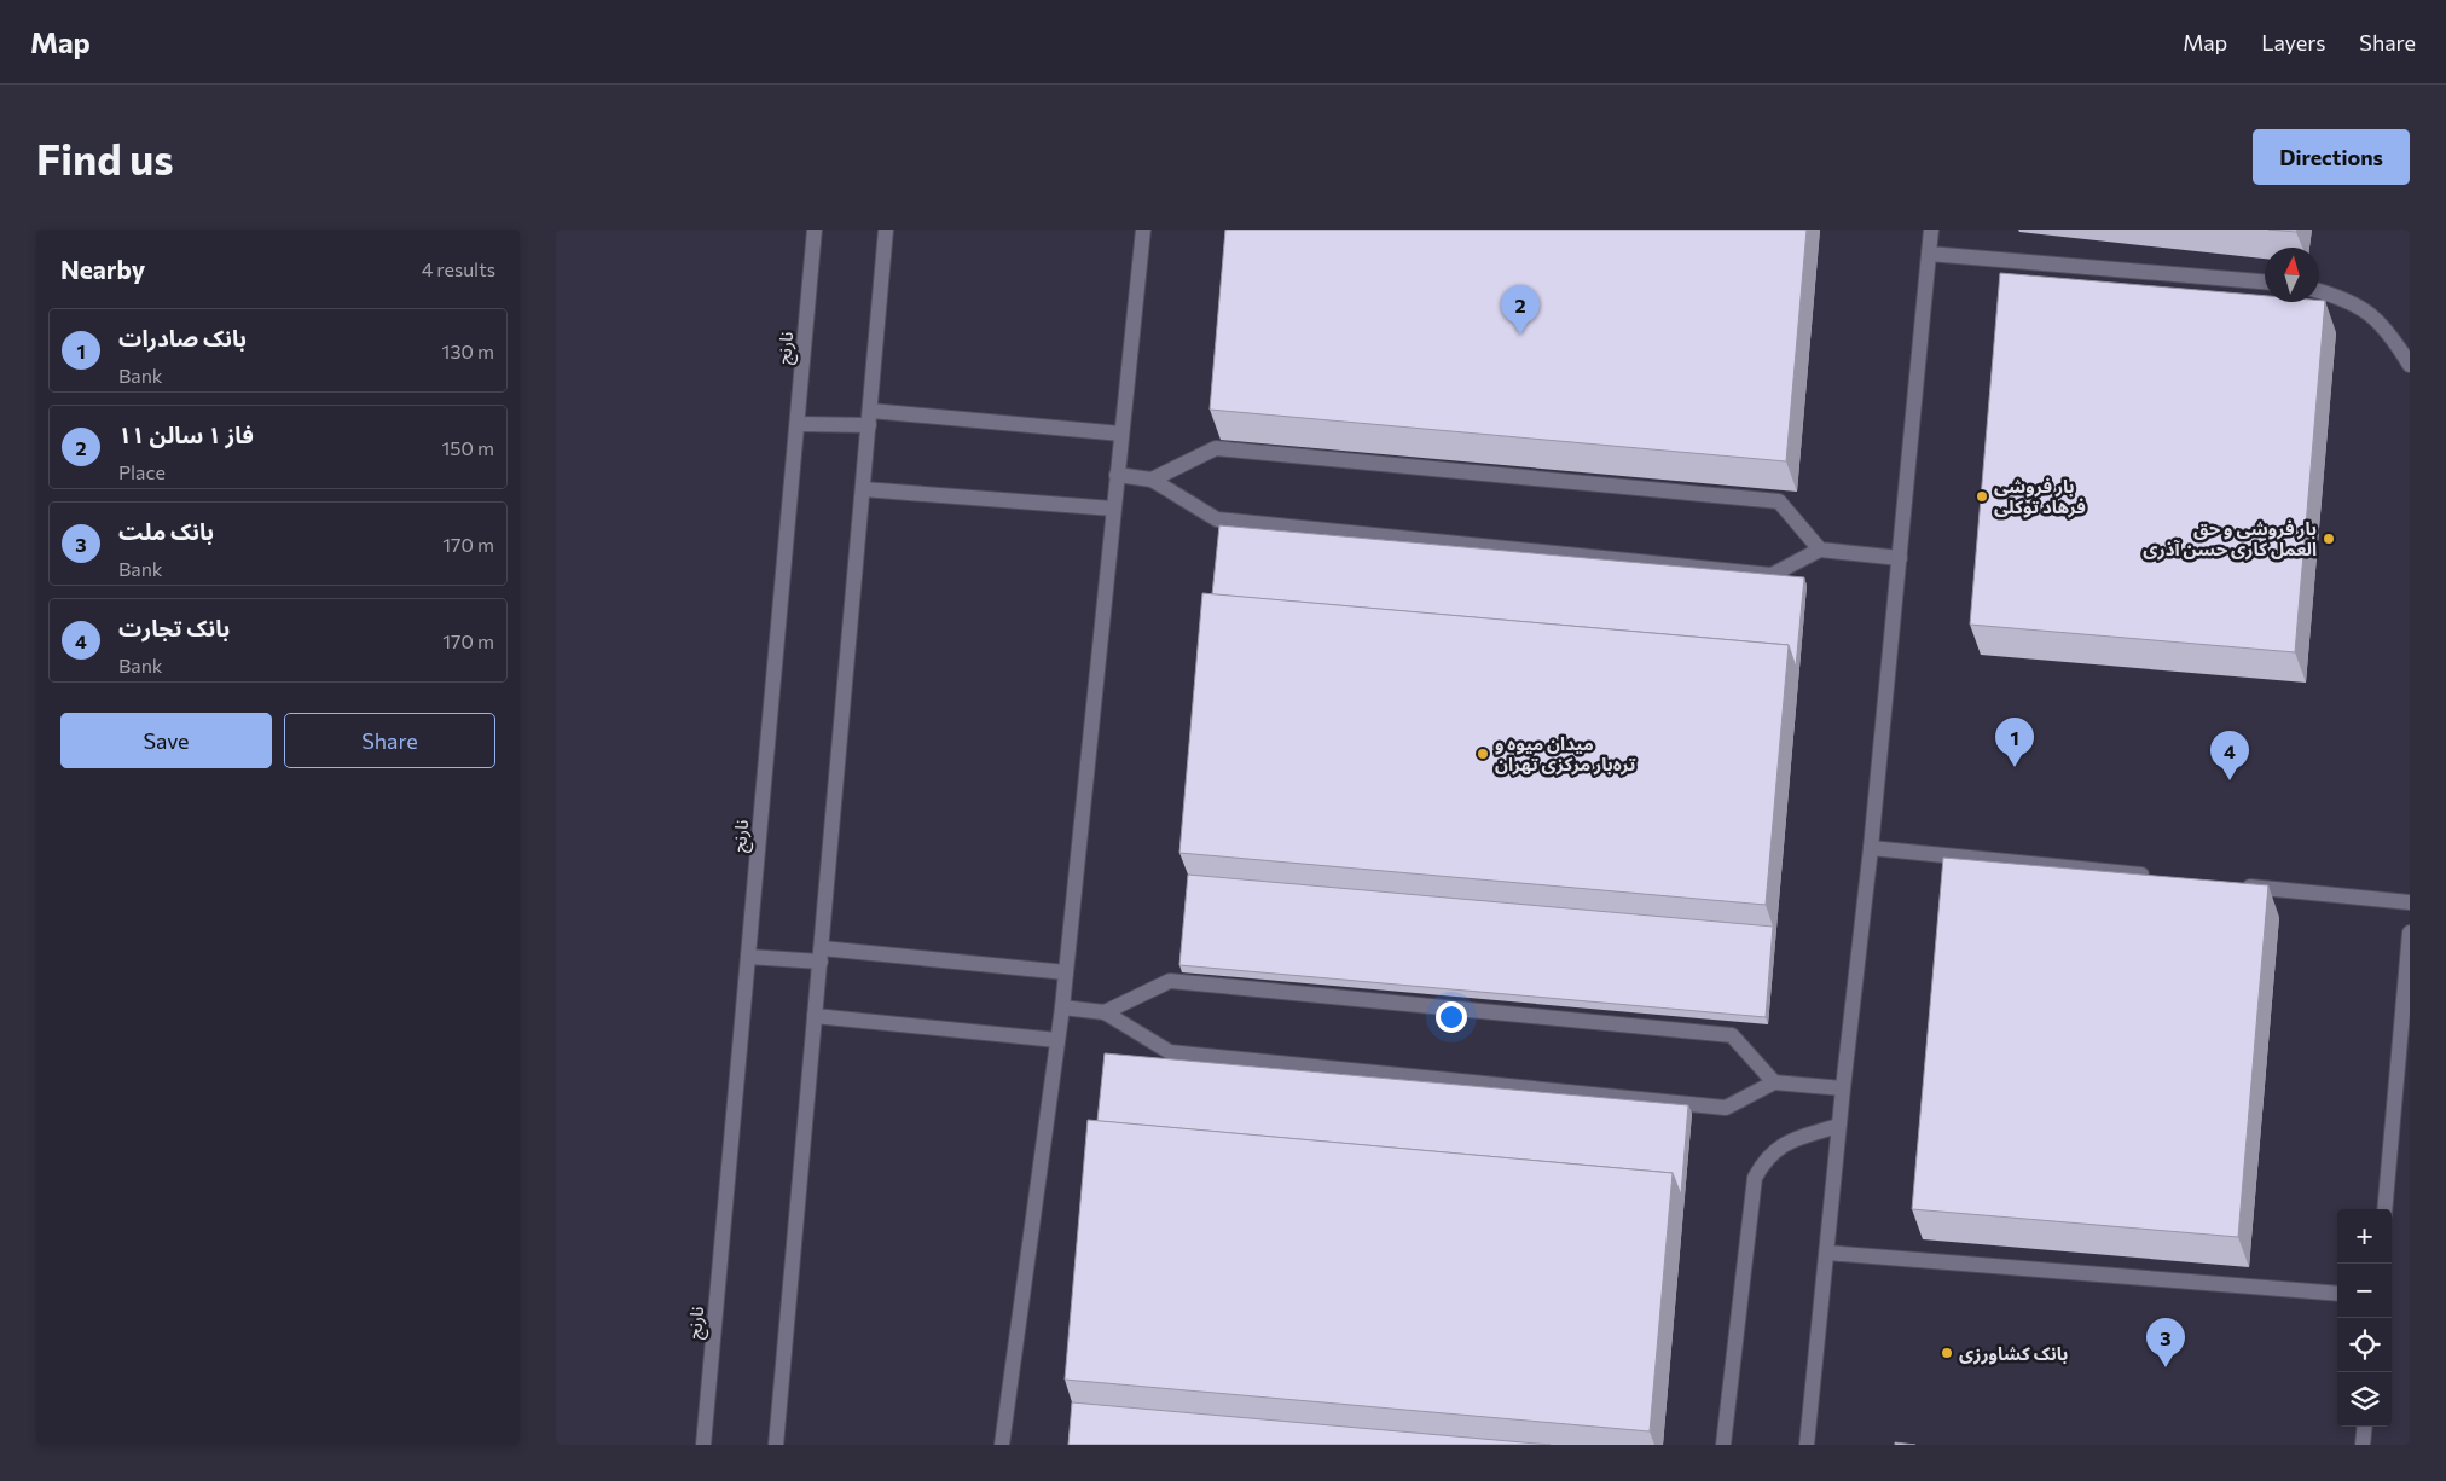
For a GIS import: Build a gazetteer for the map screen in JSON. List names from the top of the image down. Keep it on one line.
{"streets":{"lane":["نارنج"]},"places":["بار فروشی فرهاد توکلی","بار فروشی و حق العمل کاری حسن آذری","میدان میوه و تره‌بار مرکزی تهران","بانک کشاورزی"],"north":"top","page":{"header":"Map","nav":["Map","Layers","Share"],"buttons":["Directions",["Save","Share"]],"title":"Find us","heading":["Nearby","4 results"],"pins":["2","1","4","3"],"list":[{"mark":"1","name":"بانک صادرات","note":"Bank","value":"130 m"},{"mark":"2","name":"فاز ۱ سالن ۱۱","note":"Place","value":"150 m"},{"mark":"3","name":"بانک ملت","note":"Bank","value":"170 m"},{"mark":"4","name":"بانک تجارت","note":"Bank","value":"170 m"}],"map_buttons":["+","−"]}}
